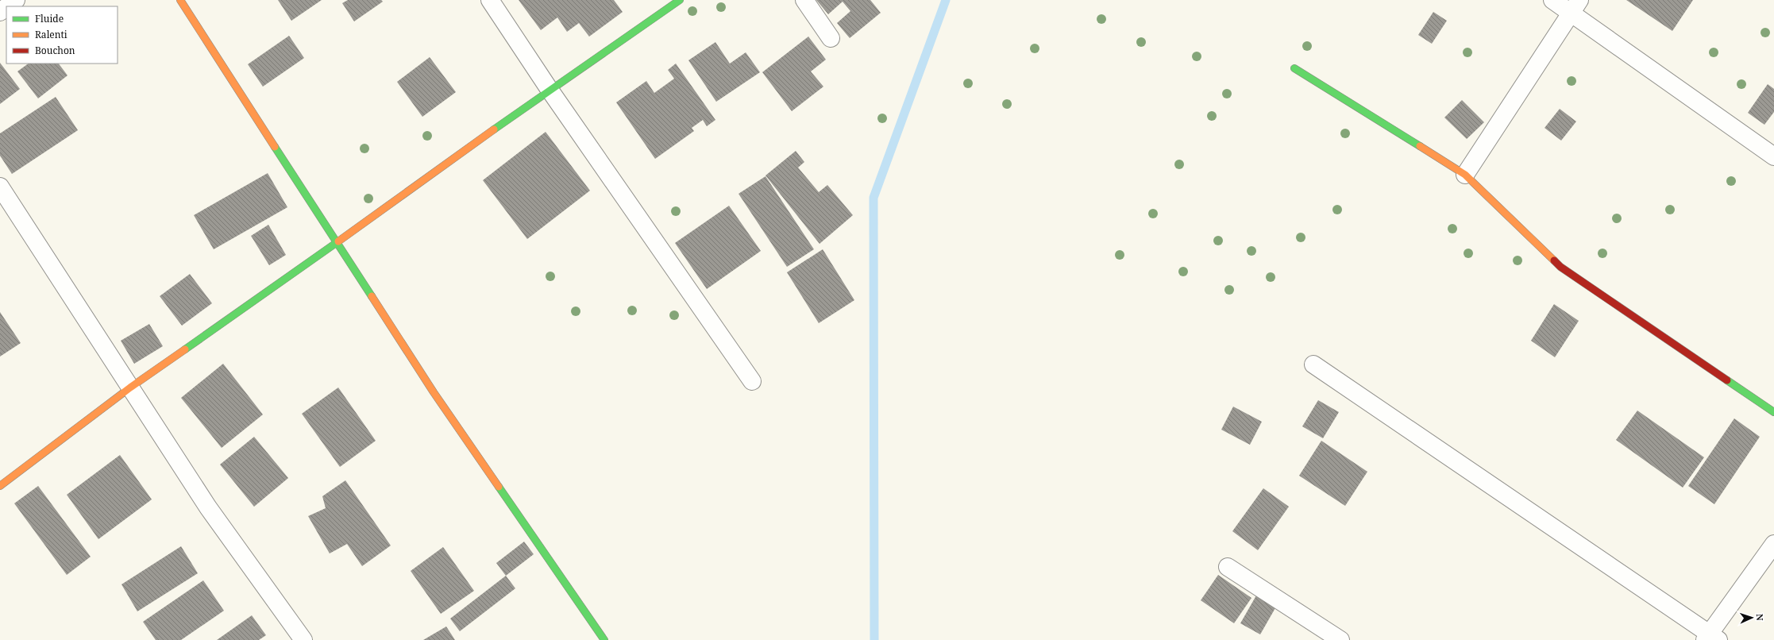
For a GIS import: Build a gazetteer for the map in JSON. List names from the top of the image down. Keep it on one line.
{"legend":["Fluide","Ralenti","Bouchon"],"north":"right"}
